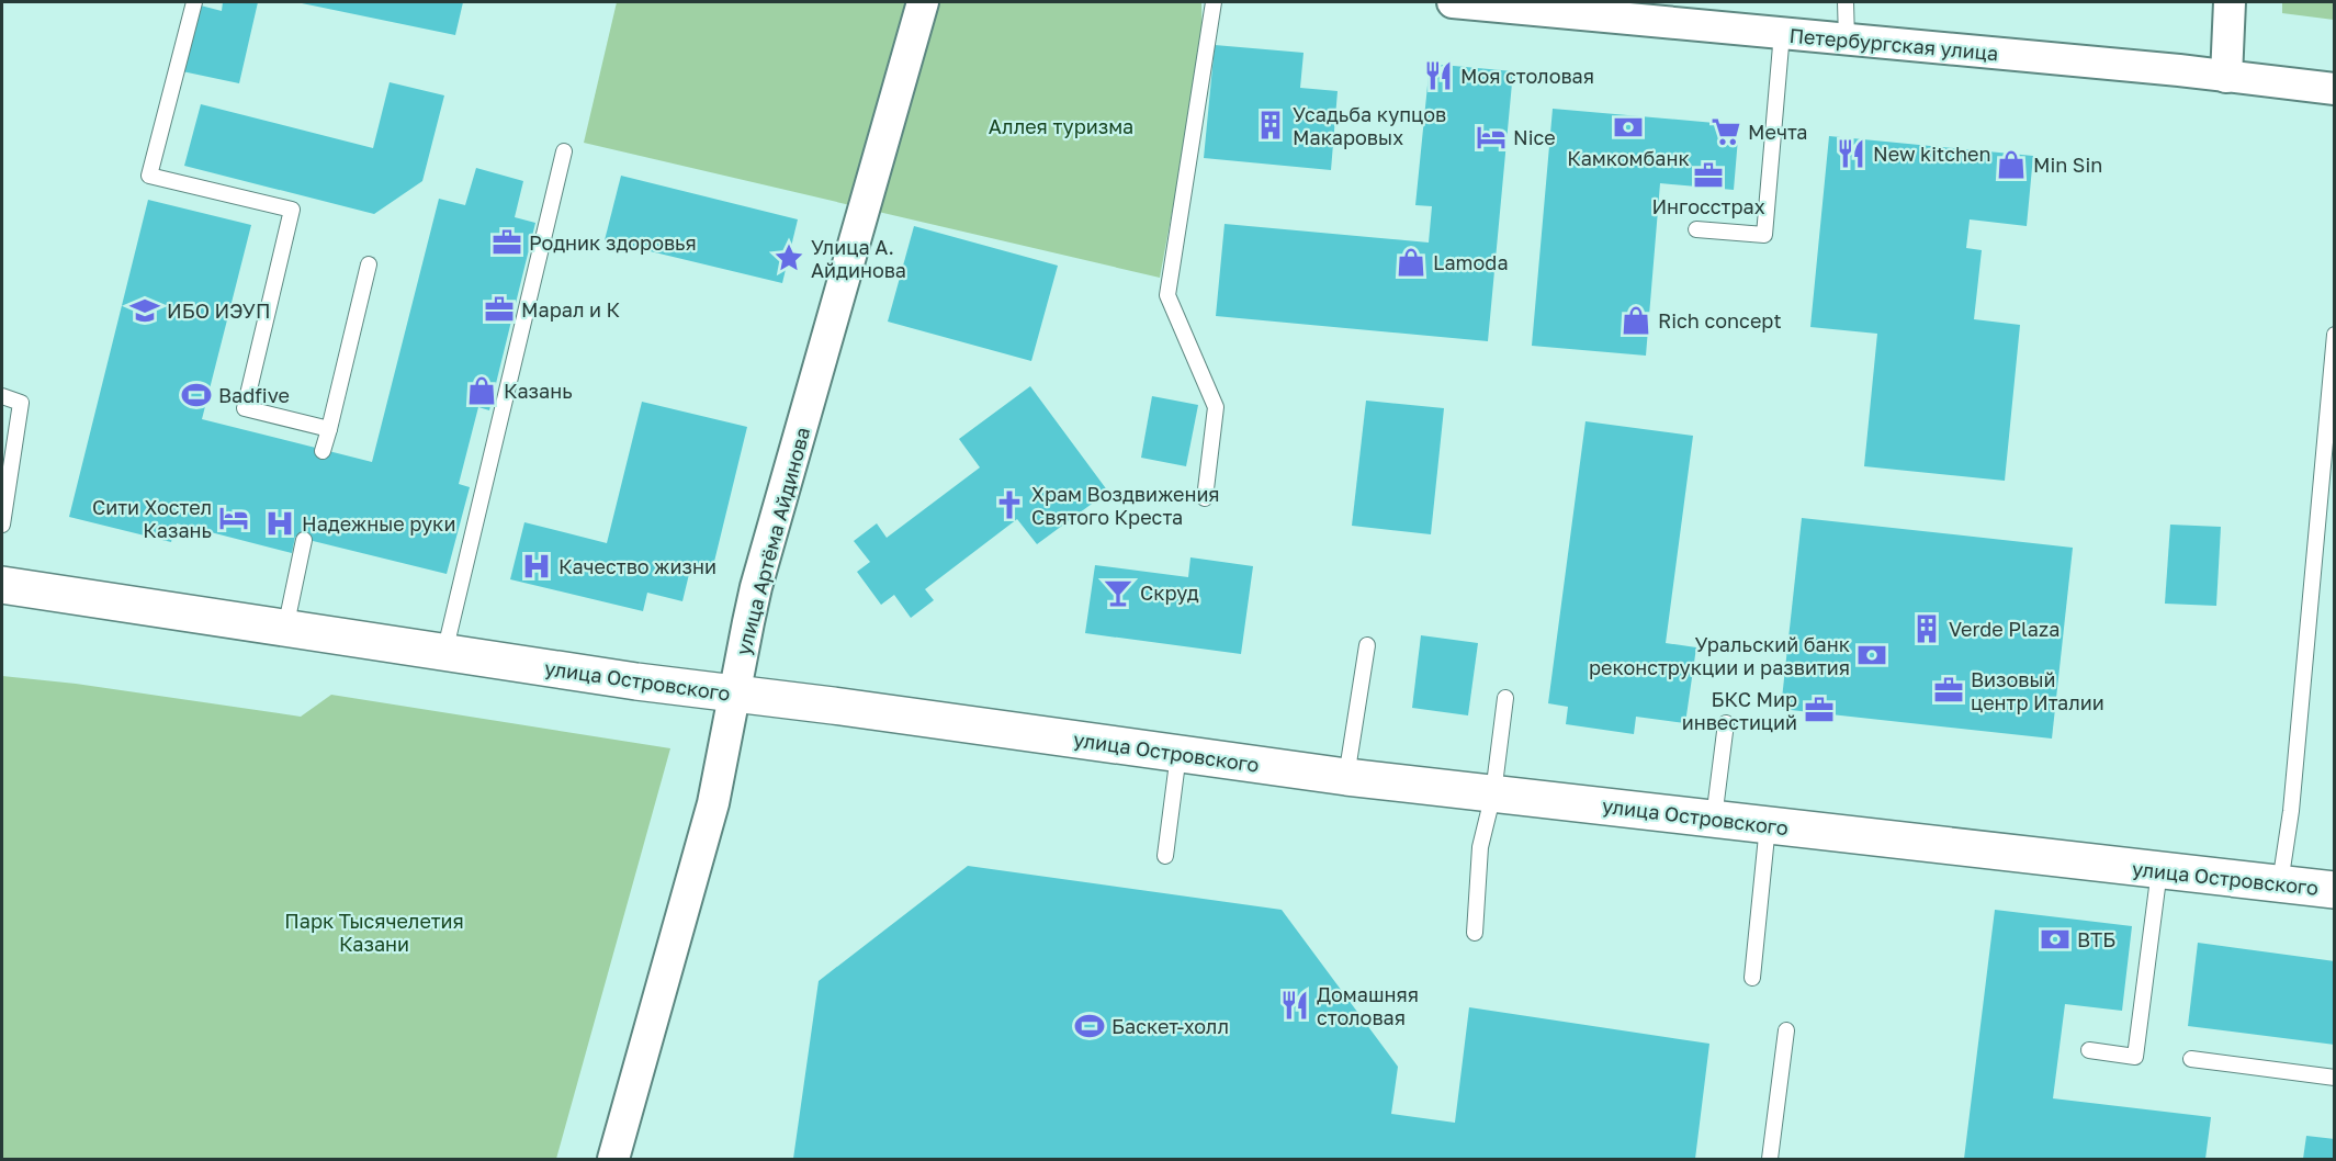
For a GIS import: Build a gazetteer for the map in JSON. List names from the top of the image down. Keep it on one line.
{"streets":{"street":["Петербургская улица","улица Артёма Айдинова","улица Островского"]},"crossings":[["улица Артёма Айдинова","улица Островского"]],"parks":["Аллея туризма","Парк Тысячелетия Казани"],"places":{"restaurant":["Моя столовая","New kitchen","Домашняя столовая"],"building":["Усадьба купцов Макаровых","Verde Plaza"],"bank":["Камкомбанк","Уральский банк реконструкции и развития","ВТБ"],"supermarket":["Мечта"],"hotel":["Nice","Сити Хостел Казань"],"shop":["Min Sin","Lamoda","Rich concept","Казань"],"office":["Ингосстрах","Родник здоровья","Марал и К","Визовый центр Италии","БКС Мир инвестиций"],"place":["Улица А. Айдинова"],"school or university":["ИБО ИЭУП"],"sports":["Badfive","Баскет-холл"],"church":["Храм Воздвижения Святого Креста"],"hospital":["Надежные руки","Качество жизни"],"bar":["Скруд"]}}
